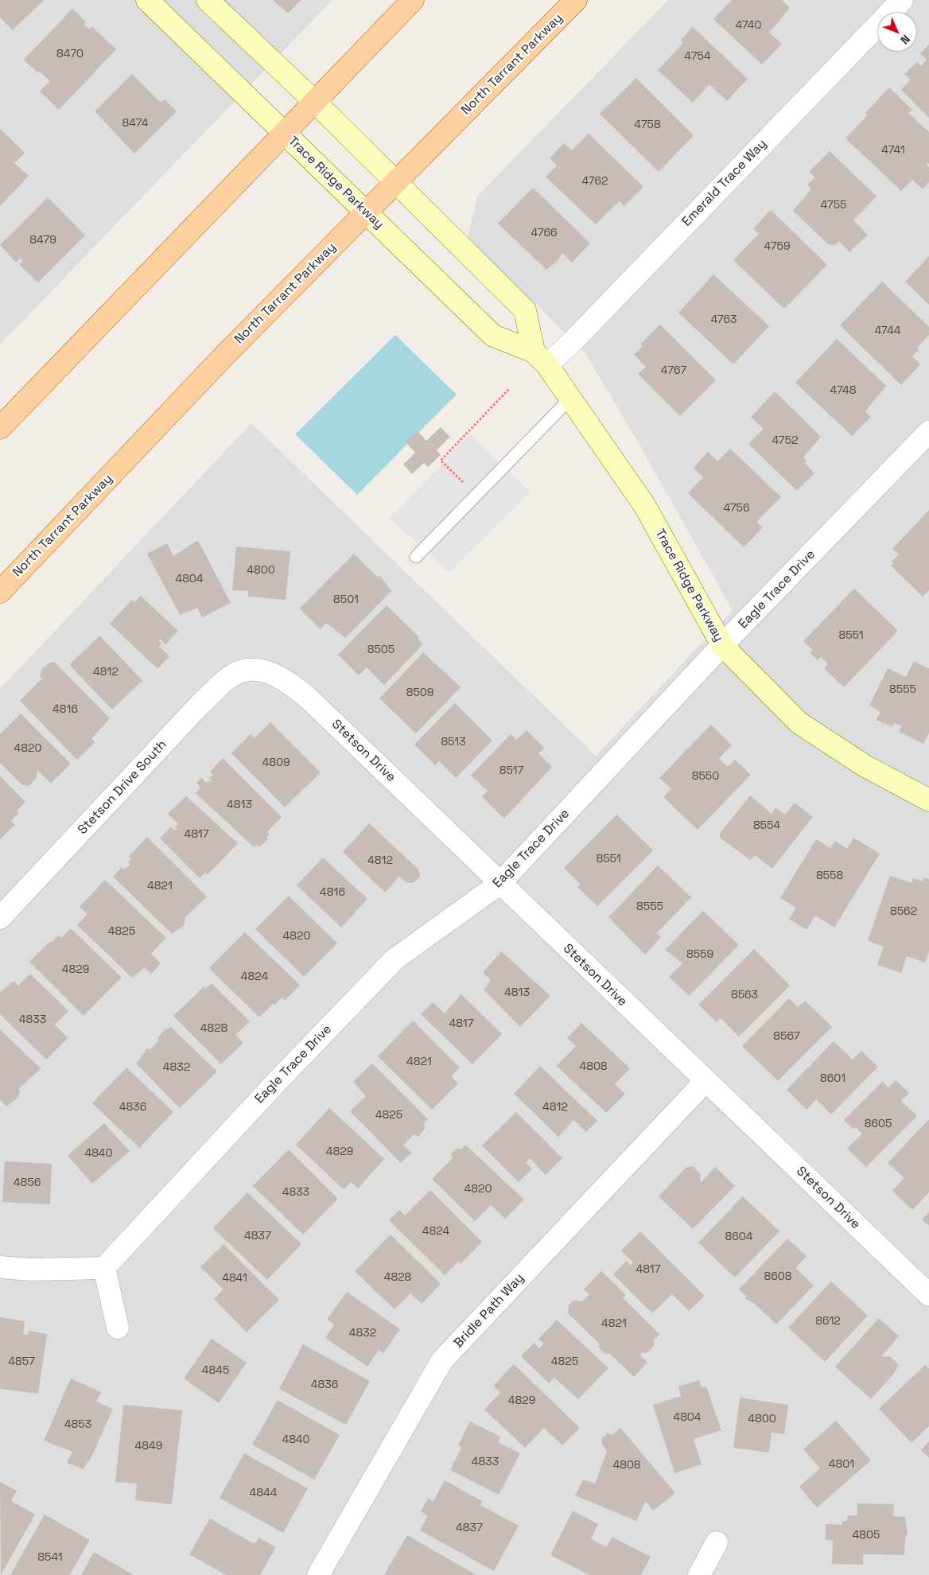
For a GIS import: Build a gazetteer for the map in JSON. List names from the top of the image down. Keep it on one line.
{"streets":{"main road":["North Tarrant Parkway"],"street":["Trace Ridge Parkway","Emerald Trace Way","Eagle Trace Drive","Stetson Drive","Stetson Drive South","Bridle Path Way"]},"crossings":[["North Tarrant Parkway","Trace Ridge Parkway"],["Trace Ridge Parkway","Emerald Trace Way"],["Trace Ridge Parkway","Eagle Trace Drive"],["Eagle Trace Drive","Stetson Drive"],["Stetson Drive","Stetson Drive South"],["Stetson Drive","Bridle Path Way"]],"house_numbers":["4740","8470","4754","8474","4758","4741","4762","4755","4766","8479","4759","4763","4744","4767","4748","4752","4756","4800","4804","8501","8551","8505","4812","8555","8509","4816","8513","4820","4809","8517","8550","4813","8554","4817","8551","4812","8558","4821","4816","8555","8562","4825","4820","8559","4829","4824","4813","8563","4833","4817","4828","8567","4821","4808","4832","8601","4836","4812","4825","8605","4829","4840","4856","4820","4833","4824","4837","8604","4817","8608","4828","4841","8612","4821","4832","4857","4825","4845","4836","4829","4804","4800","4853","4840","4849","4833","4801","4808","4844","4837","4805","8541"],"north":"bottom right"}
